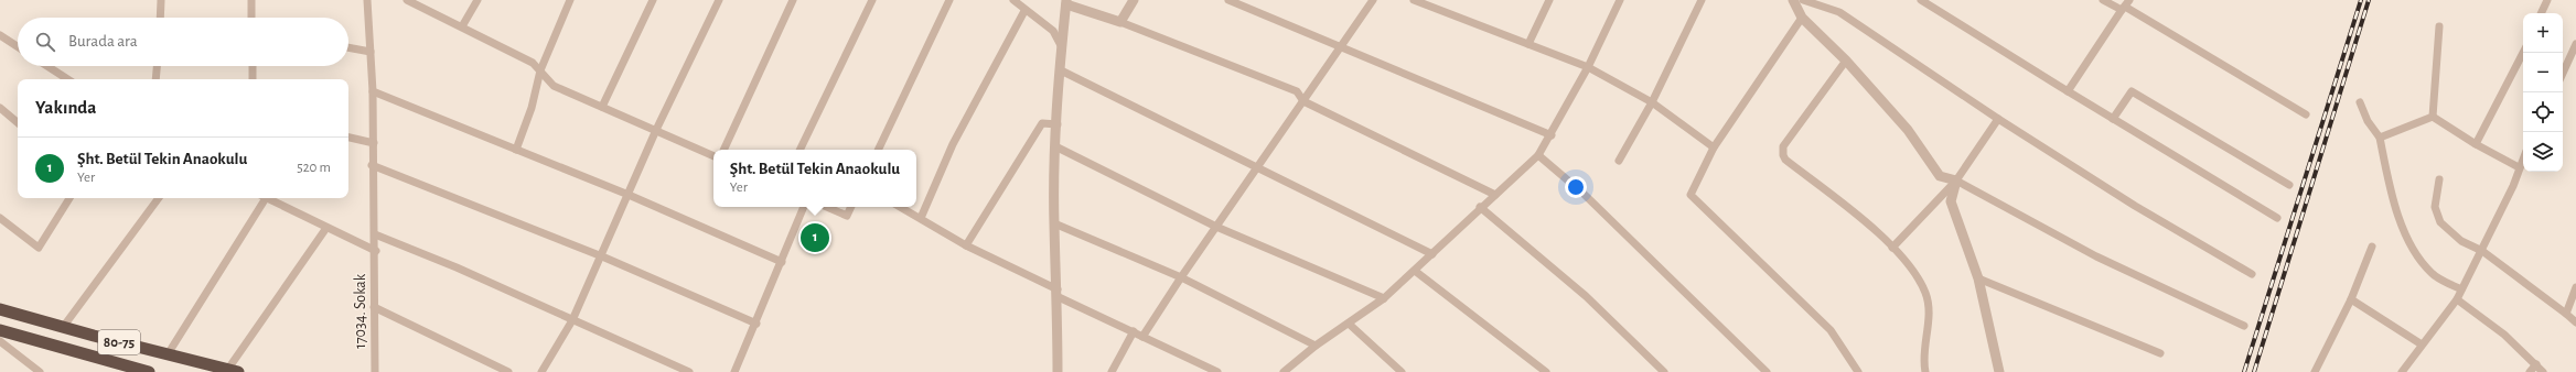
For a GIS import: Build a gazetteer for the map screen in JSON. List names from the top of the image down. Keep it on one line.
{"streets":{"highway":["80-75"],"street":["17034. Sokak"]},"page":{"map_buttons":["+","−"],"search":"Burada ara","heading":"Yakında","list":[{"mark":"1","name":"Şht. Betül Tekin Anaokulu","note":"Yer","value":"520 m"}],"popup":["Şht. Betül Tekin Anaokulu","Yer"],"pins":"1"}}
